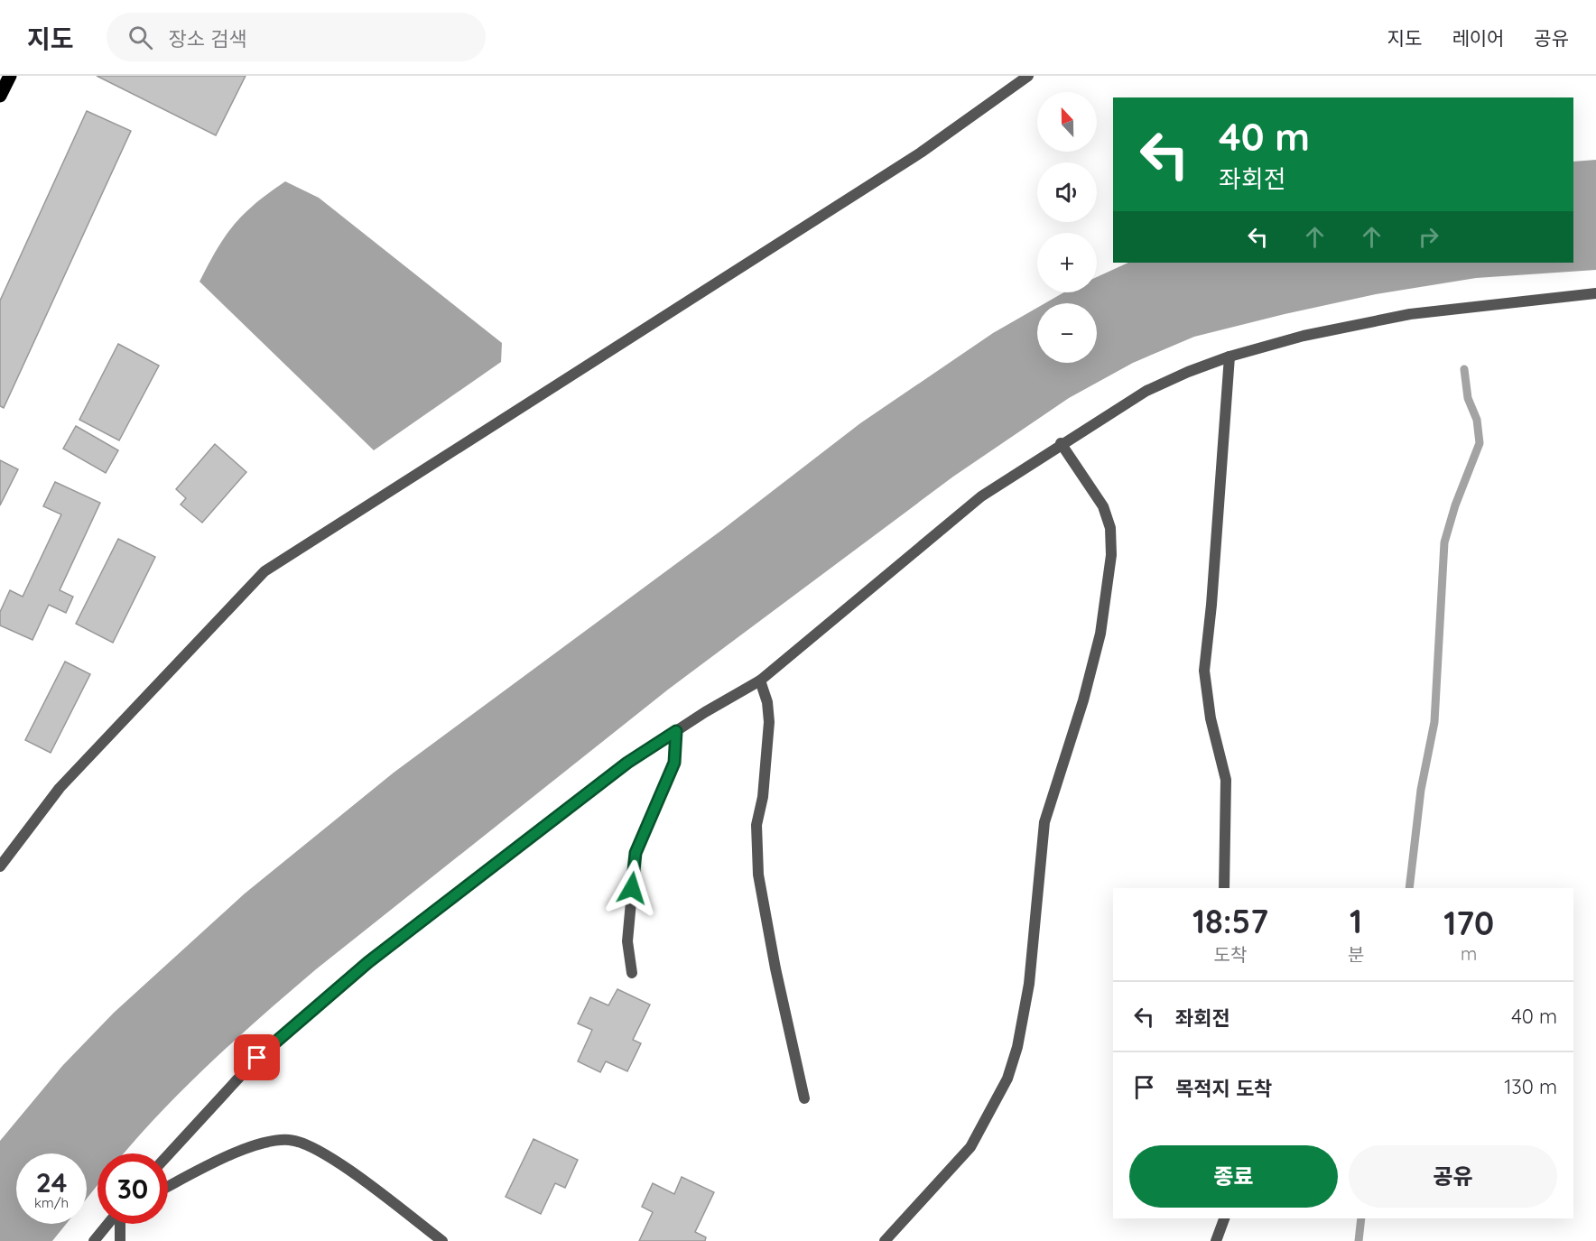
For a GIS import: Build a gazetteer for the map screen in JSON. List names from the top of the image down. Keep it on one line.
{"north":"top","page":{"header":"지도","search":"장소 검색","nav":["지도","레이어","공유"],"map_buttons":["+","−"],"turn":["40 m","좌회전"],"eta":["18:57","도착","1","분","170","m"],"list":[{"name":"좌회전","value":"40 m"},{"name":"목적지 도착","value":"130 m"}],"buttons":["종료","공유"],"speed":"24 km/h","limit":"30"}}
